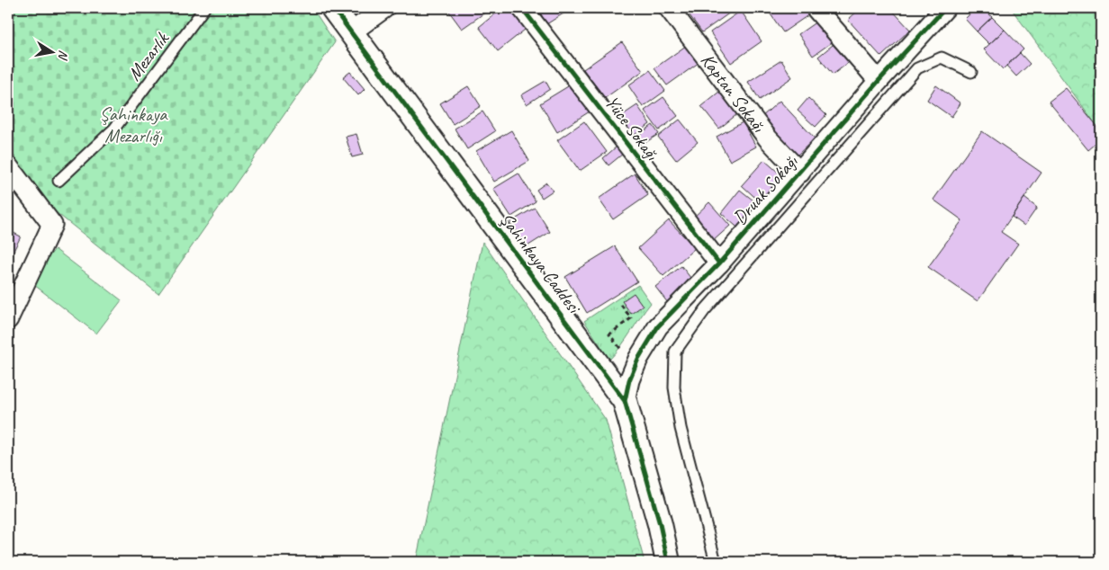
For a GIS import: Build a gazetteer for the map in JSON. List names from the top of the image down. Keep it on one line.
{"streets":{"street":["Kaptan Sokağı","Yüce Sokağı","Druak Sokağı","Şahinkaya Caddesi"],"lane":["Mezarlık"]},"crossings":[["Kaptan Sokağı","Druak Sokağı"],["Yüce Sokağı","Druak Sokağı"],["Druak Sokağı","Şahinkaya Caddesi"]],"parks":["Şahinkaya Mezarlığı"],"north":"right"}
